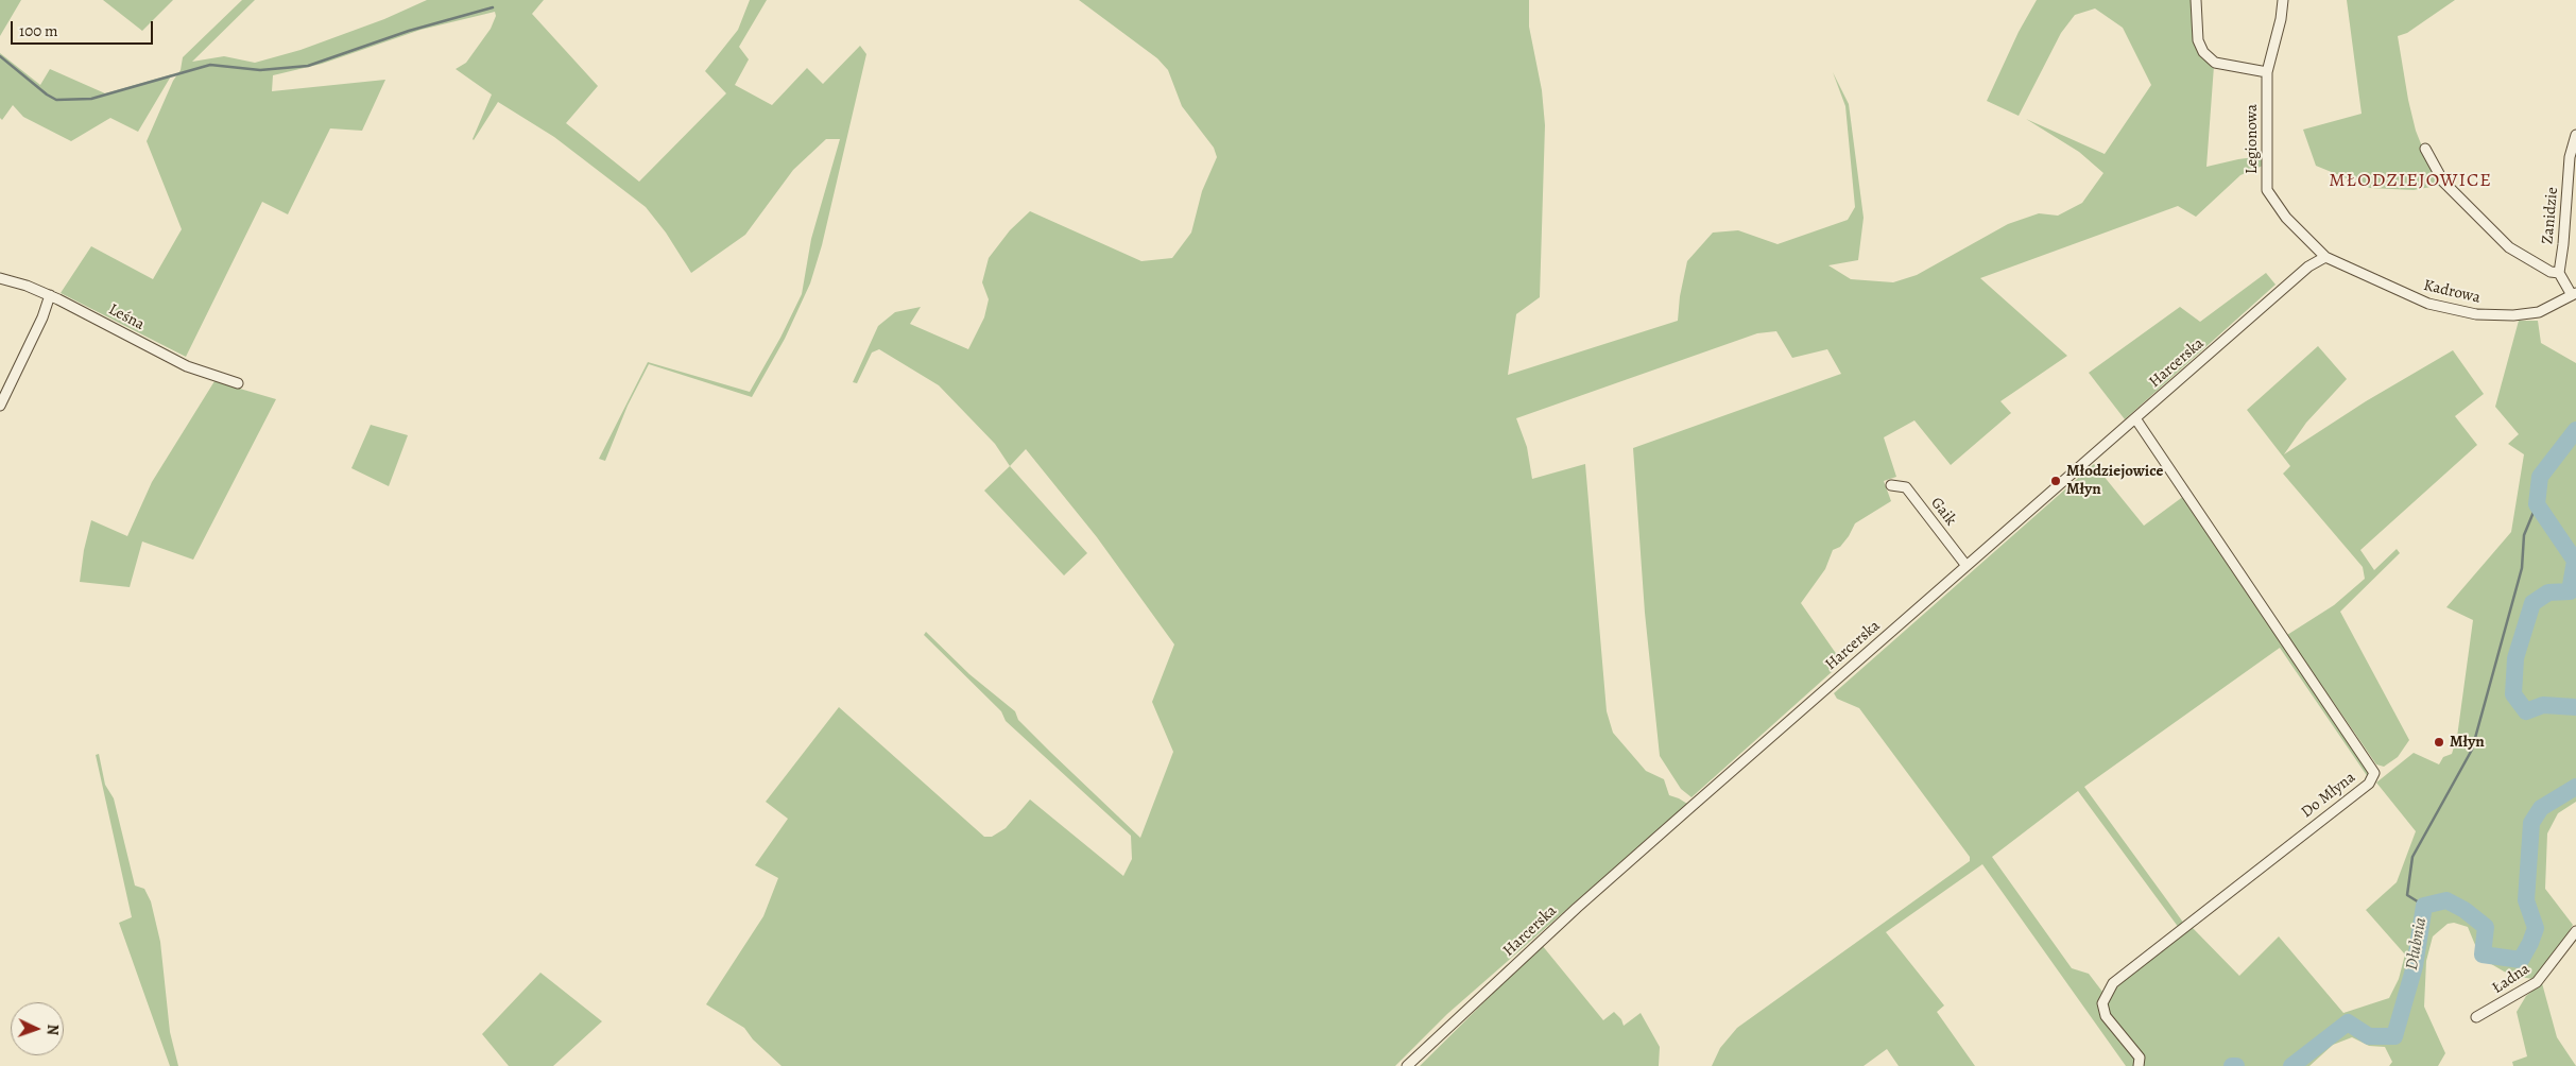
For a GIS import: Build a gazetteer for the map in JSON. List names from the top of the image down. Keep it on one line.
{"streets":{"street":["Legionowa","Zanidzie","Kadrowa","Leśna","Harcerska","Gaik","Do Młyna","Ładna"]},"crossings":[["Legionowa","Kadrowa"],["Legionowa","Harcerska"],["Kadrowa","Harcerska"],["Harcerska","Gaik"],["Harcerska","Do Młyna"]],"districts":["MŁODZIEJOWICE"],"water":["Dłubnia"],"places":["Młodziejowice Młyn","Młyn"],"scale_bar":"100 m","north":"right"}
